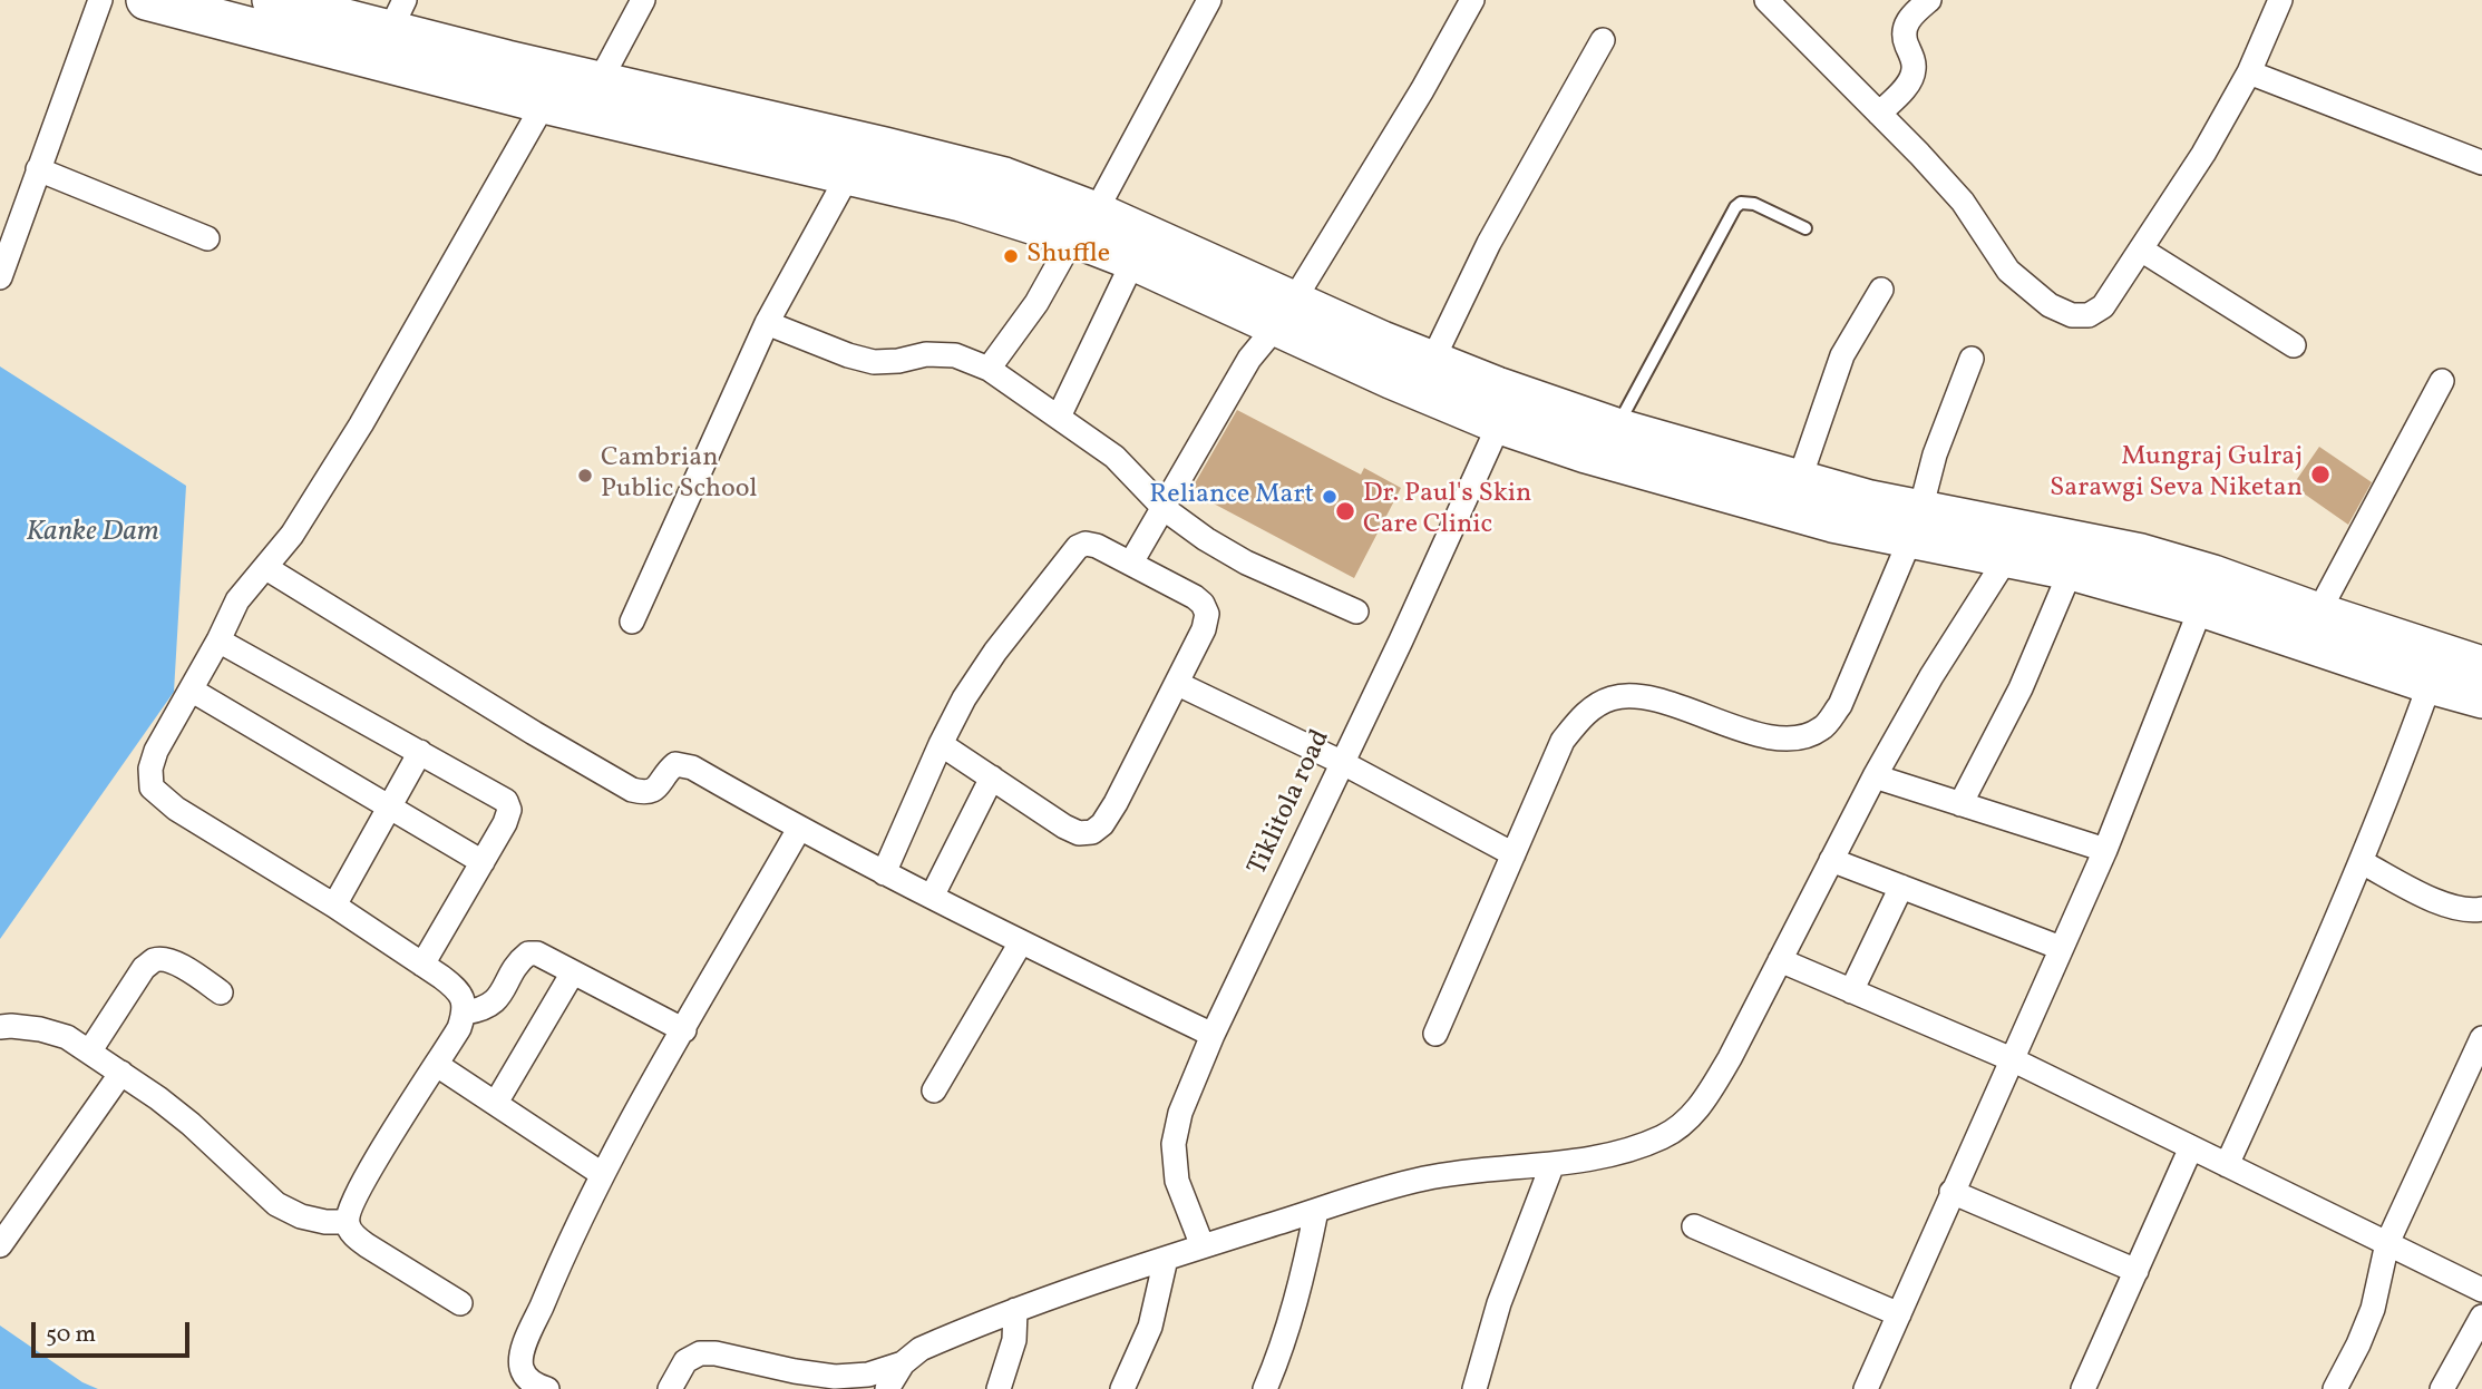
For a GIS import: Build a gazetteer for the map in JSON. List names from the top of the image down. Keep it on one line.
{"streets":{"street":["Tiklitola road"]},"water":["Kanke Dam"],"places":["Shuffle","Mungraj Gulraj Sarawgi Seva Niketan","Cambrian Public School","Reliance Mart","Dr. Paul's Skin Care Clinic"],"scale_bar":"50 m"}
